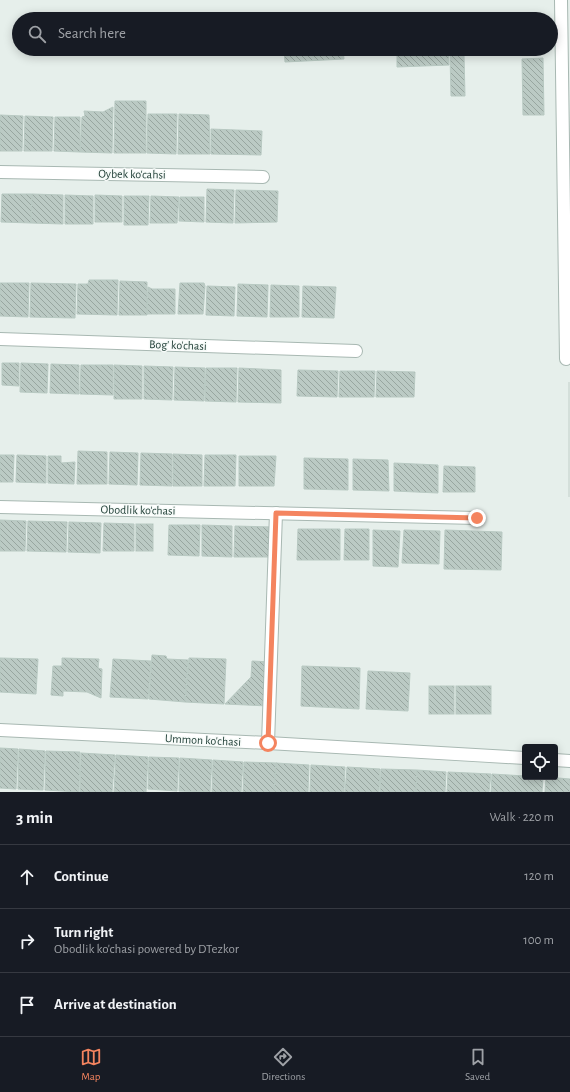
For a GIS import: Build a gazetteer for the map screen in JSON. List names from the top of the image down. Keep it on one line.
{"streets":{"street":["Oybek ko'cahsi","Bog' ko'chasi","Obodlik ko'chasi","Ummon ko'chasi"]},"page":{"search":"Search here","heading":["3 min","Walk · 220 m"],"list":[["Continue","120 m"],["Turn right","Obodlik ko'chasi powered by DTezkor","100 m"],"Arrive at destination"],"nav":["Map","Directions","Saved"]}}
